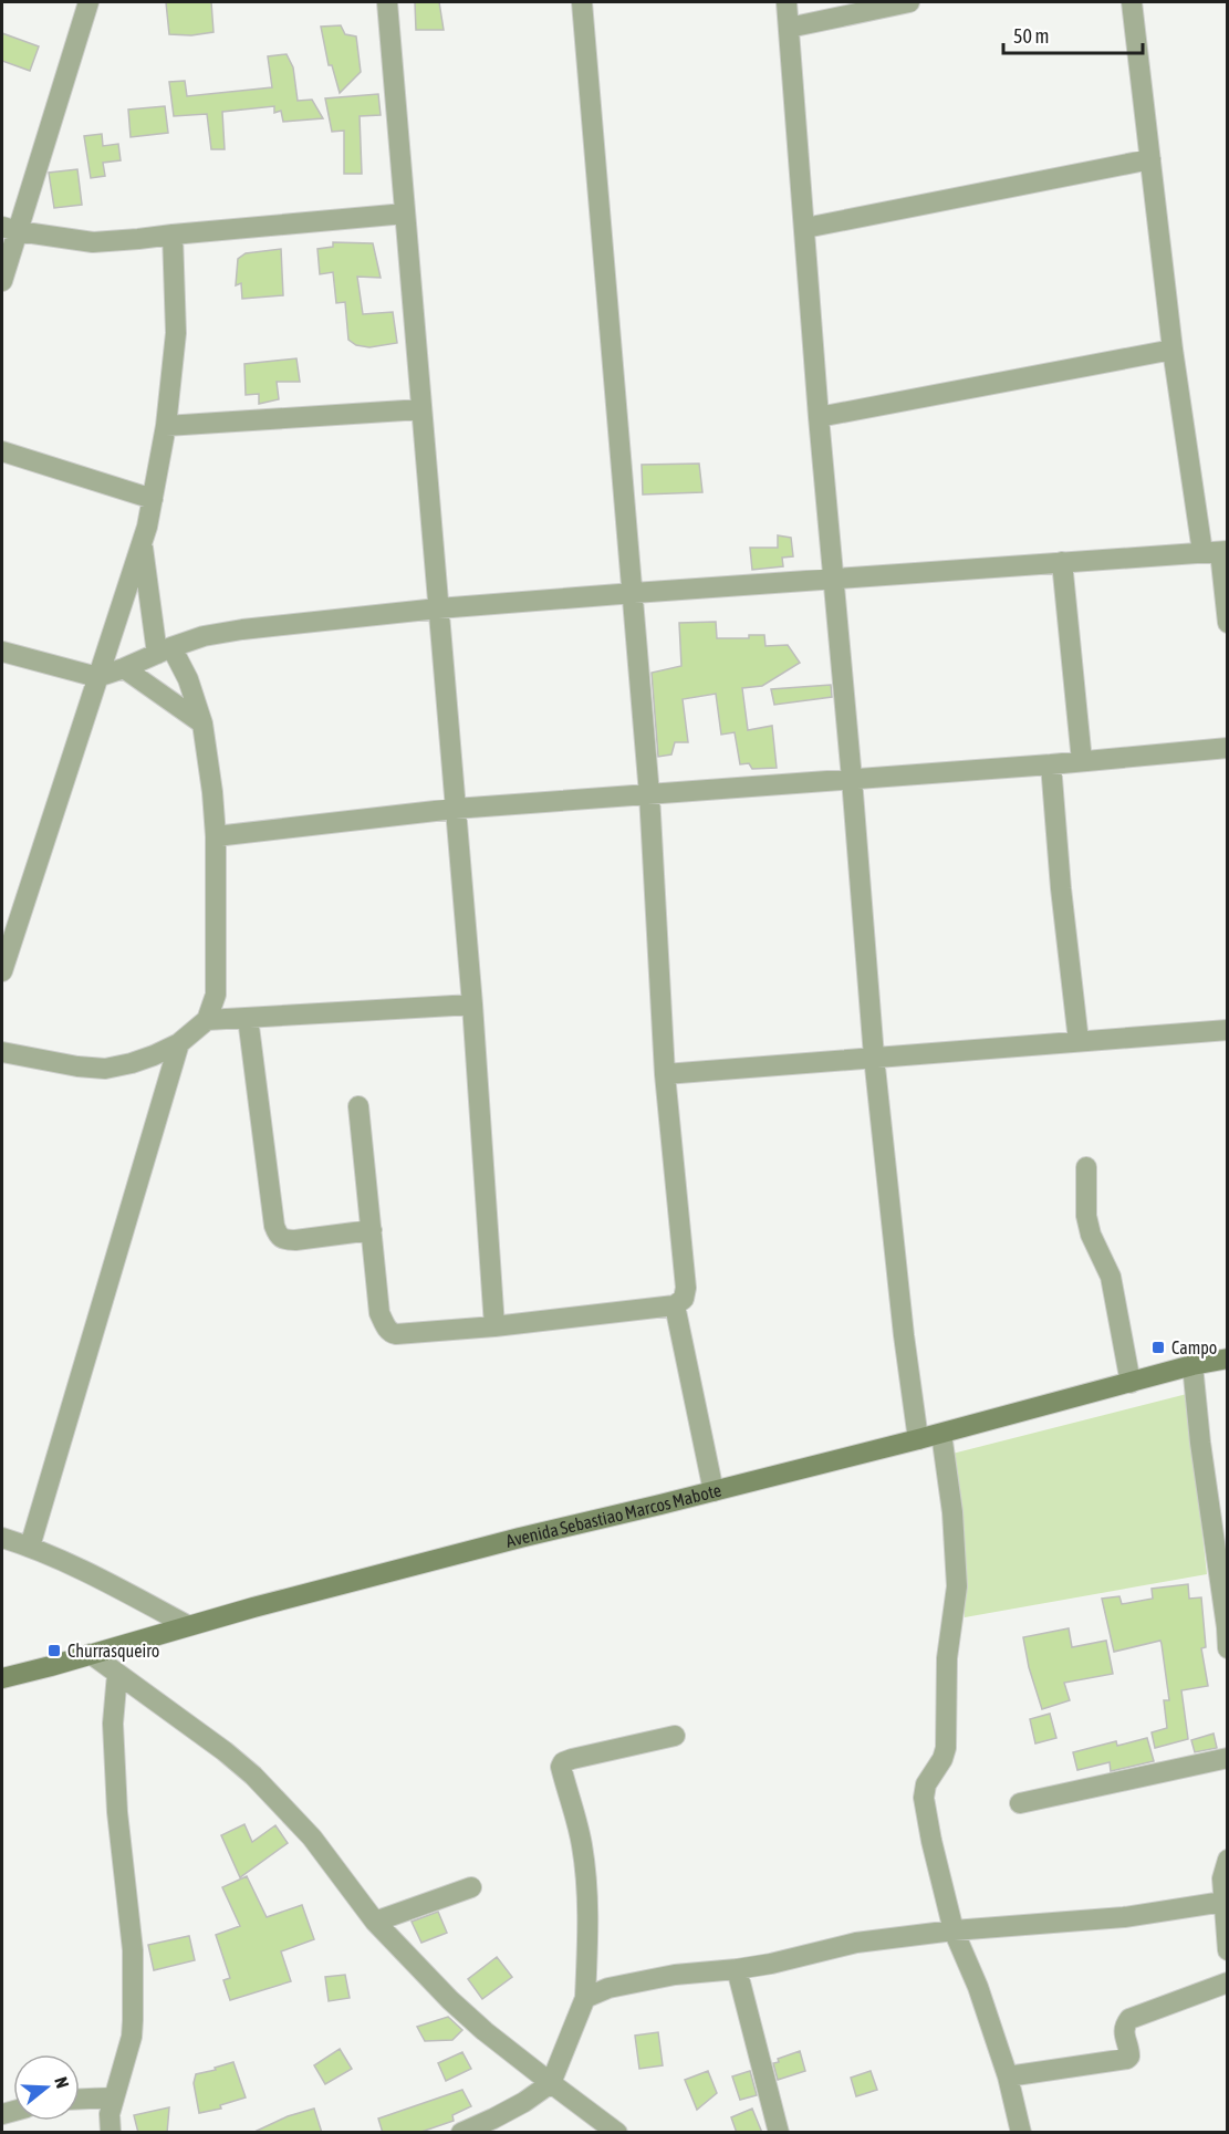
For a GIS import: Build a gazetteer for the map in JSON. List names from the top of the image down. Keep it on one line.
{"streets":{"main road":["Avenida Sebastiao Marcos Mabote"]},"places":{"transit":["Campo","Churrasqueiro"]},"scale_bar":"50 m","north":"right"}
